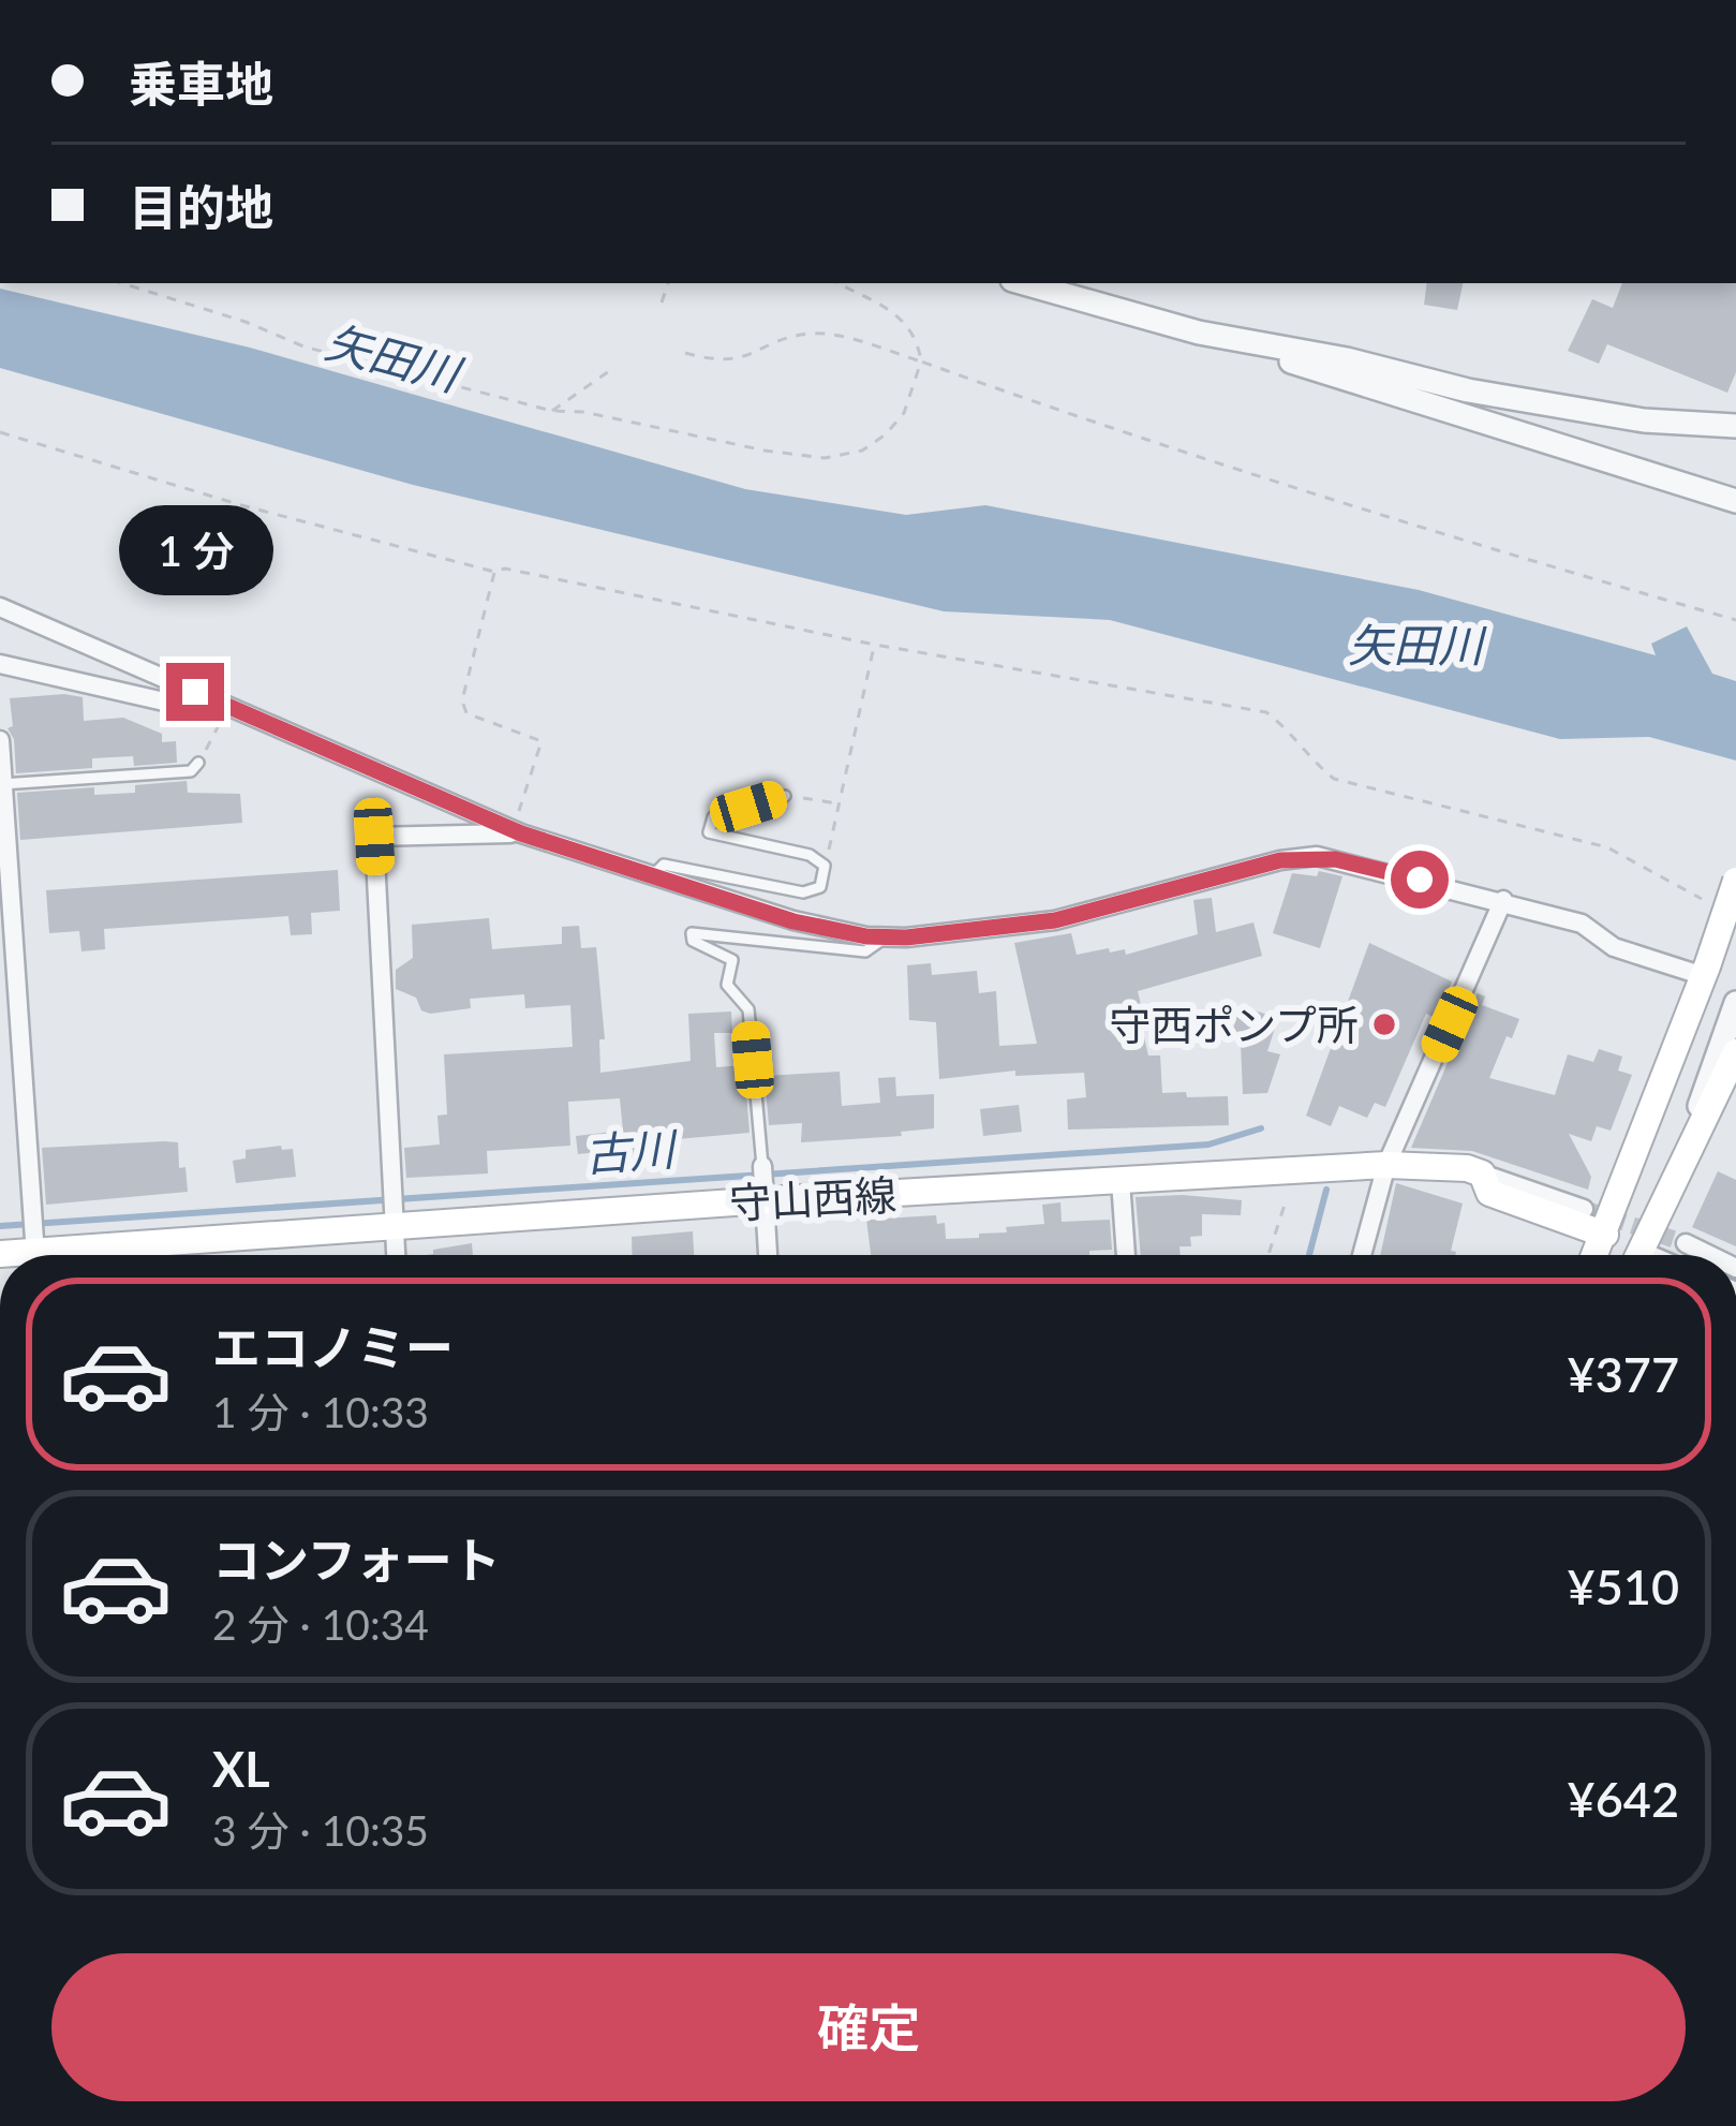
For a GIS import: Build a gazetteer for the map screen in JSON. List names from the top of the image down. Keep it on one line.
{"streets":{"main road":["守山西線"]},"water":["矢田川","古川"],"places":["守西ポンプ所"],"page":{"banner":["乗車地","目的地"],"bubble":"1 分","list":[{"name":"エコノミー","note":"1 分 · 10:33","value":"¥377"},{"name":"コンフォート","note":"2 分 · 10:34","value":"¥510"},{"name":"XL","note":"3 分 · 10:35","value":"¥642"}],"buttons":"確定"}}
